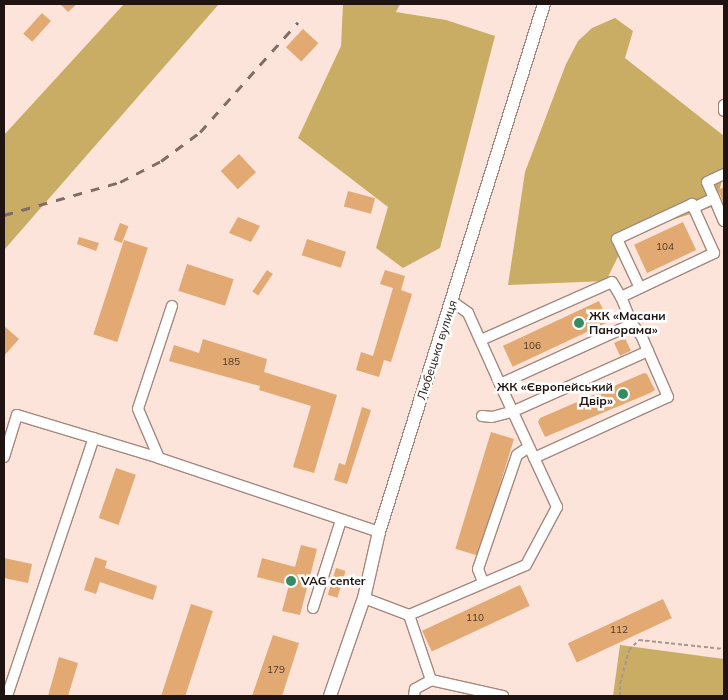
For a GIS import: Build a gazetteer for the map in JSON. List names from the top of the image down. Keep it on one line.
{"streets":{"main road":["Любецька вулиця"]},"places":["ЖК «Масани Панорама»","ЖК «Європейський Двір»","VAG center"],"house_numbers":["104","106","185","110","112","179"]}
